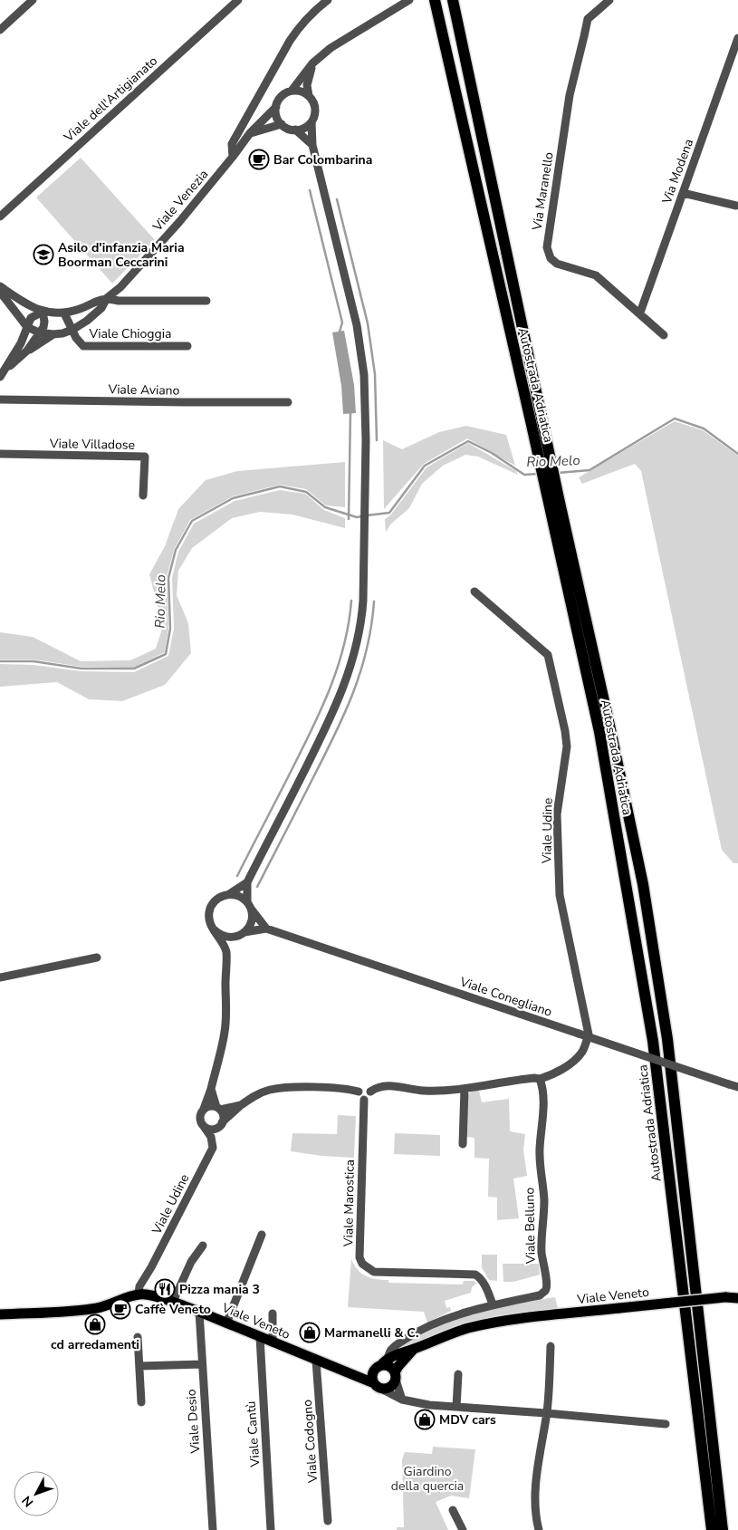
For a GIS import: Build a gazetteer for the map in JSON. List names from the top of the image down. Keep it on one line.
{"streets":{"highway":["Autostrada Adriatica"],"main road":["Viale Veneto"],"street":["Viale dell'Artigianato","Via Modena","Via Maranello","Viale Venezia","Viale Chioggia","Viale Aviano","Viale Villadose","Viale Udine","Viale Conegliano","Viale Marostica","Viale Belluno","Viale Desio","Viale Cantù","Viale Codogno"]},"crossings":[["Via Modena","Via Maranello"],["Viale Venezia","Viale Chioggia"],["Viale Udine","Viale Belluno"],["Viale Udine","Viale Veneto"],["Viale Marostica","Viale Belluno"],["Viale Belluno","Viale Veneto"],["Viale Veneto","Viale Desio"],["Viale Veneto","Viale Cantù"],["Viale Veneto","Viale Codogno"]],"water":["Rio Melo"],"parks":["Giardino della quercia"],"places":{"cafe":["Bar Colombarina","Caffè Veneto"],"school or university":["Asilo d'infanzia Maria Boorman Ceccarini"],"restaurant":["Pizza mania 3"],"shop":["cd arredamenti","Marmanelli & C.","MDV cars"]},"north":"bottom left"}
